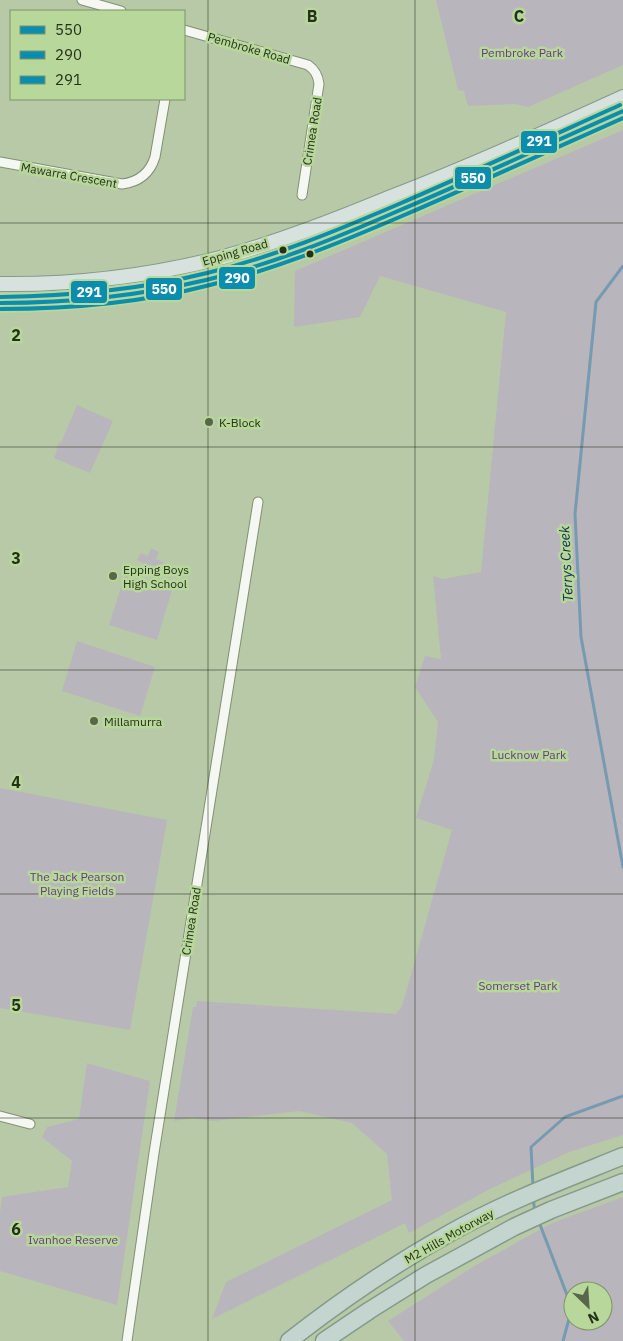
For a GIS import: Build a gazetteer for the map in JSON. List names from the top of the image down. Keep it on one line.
{"streets":{"highway":["M2 Hills Motorway"],"main road":["Epping Road"],"street":["Pembroke Road","Crimea Road","Mawarra Crescent"]},"crossings":[["Pembroke Road","Crimea Road"]],"water":["Terrys Creek"],"parks":["Pembroke Park","Lucknow Park","The Jack Pearson Playing Fields","Somerset Park","Ivanhoe Reserve"],"places":["K-Block","Epping Boys High School","Millamurra"],"lines":["transit line 291","transit line 550","transit line 290"],"legend":["550","290","291"],"north":"bottom right","grid":{"columns":["B","C"],"rows":["2","3","4","5","6"]}}
